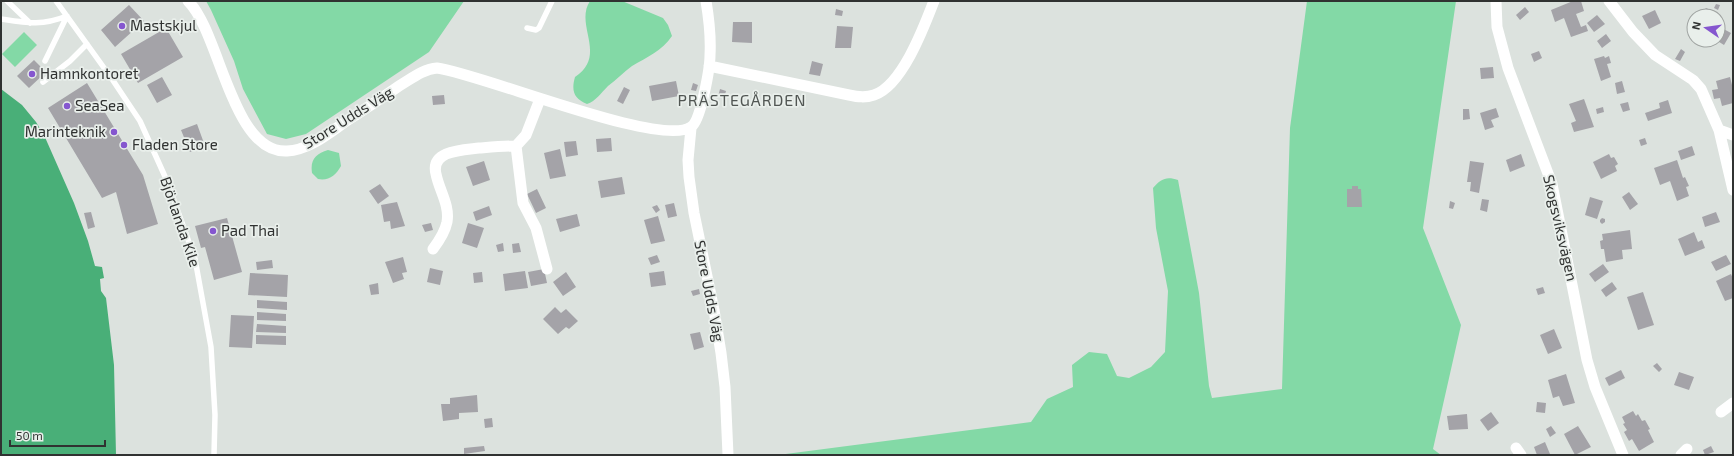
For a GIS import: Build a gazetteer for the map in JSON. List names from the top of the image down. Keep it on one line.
{"streets":{"street":["Store Udds Väg","Skogsviksvägen"],"lane":["Björlanda Kile"]},"districts":["PRÄSTEGÅRDEN"],"places":["Mastskjul","Hamnkontoret","SeaSea","Marinteknik","Fladen Store","Pad Thai"],"scale_bar":"50 m","north":"left"}
